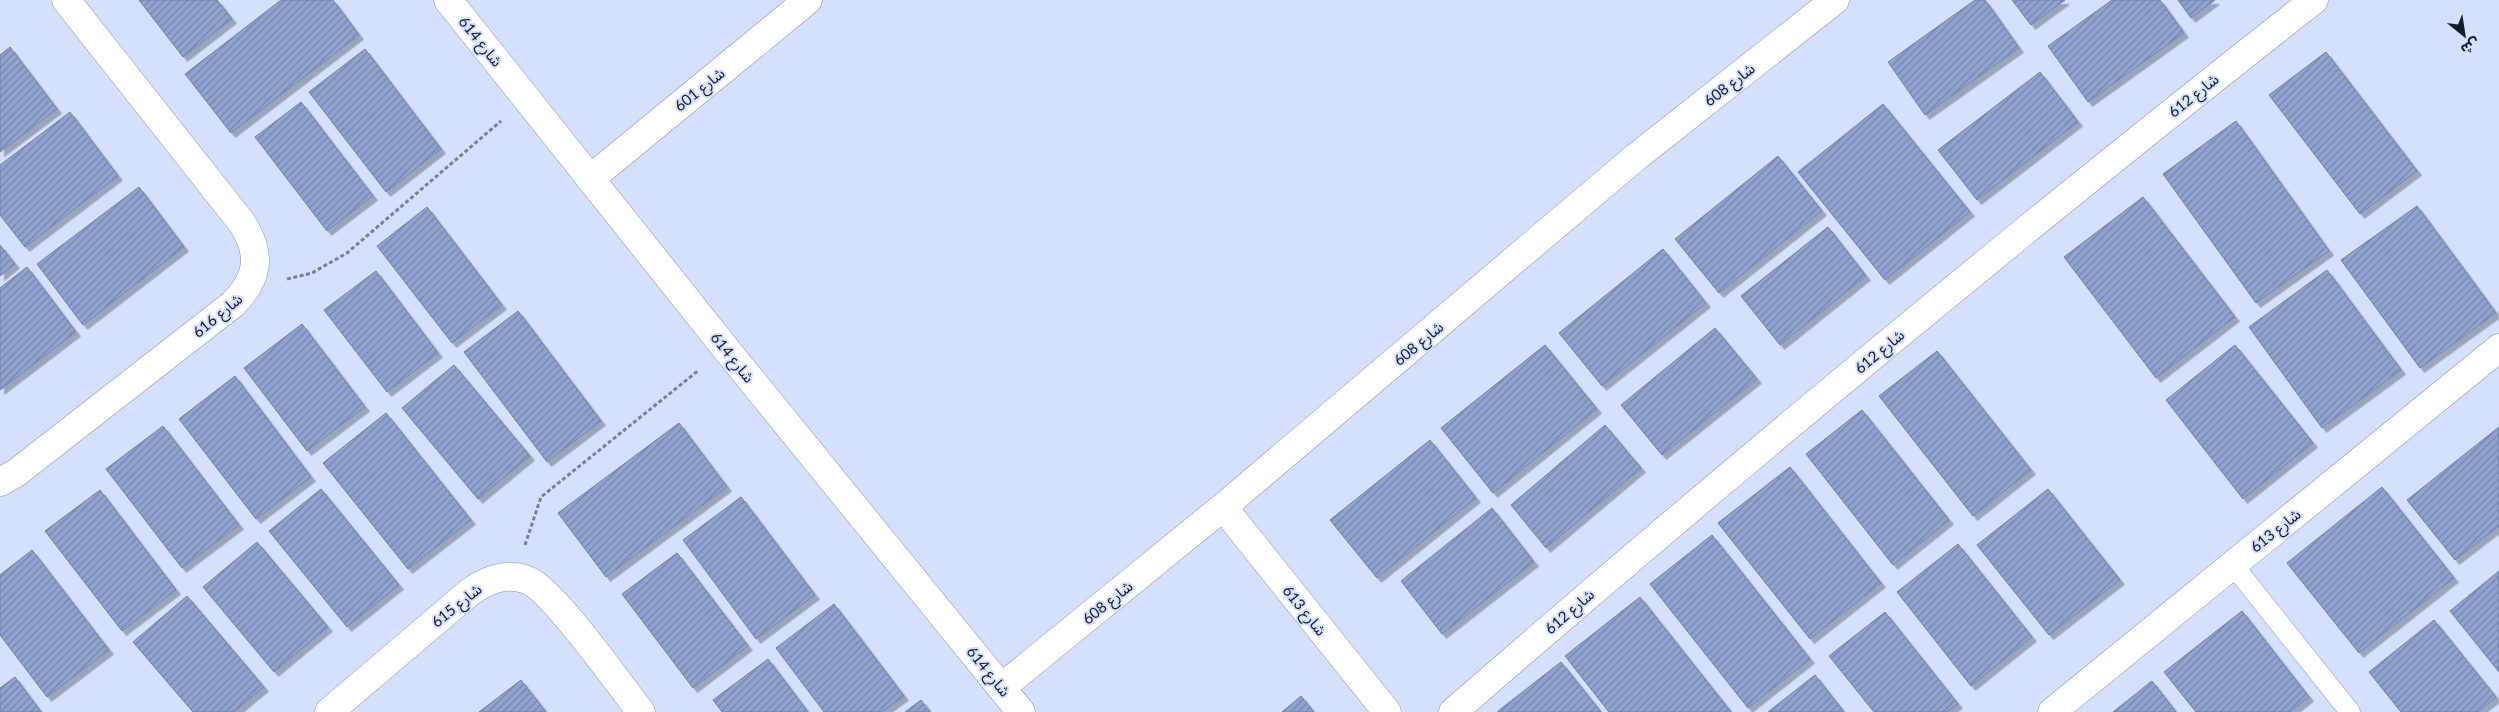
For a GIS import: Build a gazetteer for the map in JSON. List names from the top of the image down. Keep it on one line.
{"streets":{"street":["شارع 614","شارع 608","شارع 601","شارع 612","شارع 616","شارع 613","شارع 615"]},"crossings":[["شارع 614","شارع 608"],["شارع 614","شارع 601"],["شارع 608","شارع 613"]],"north":"bottom right"}
